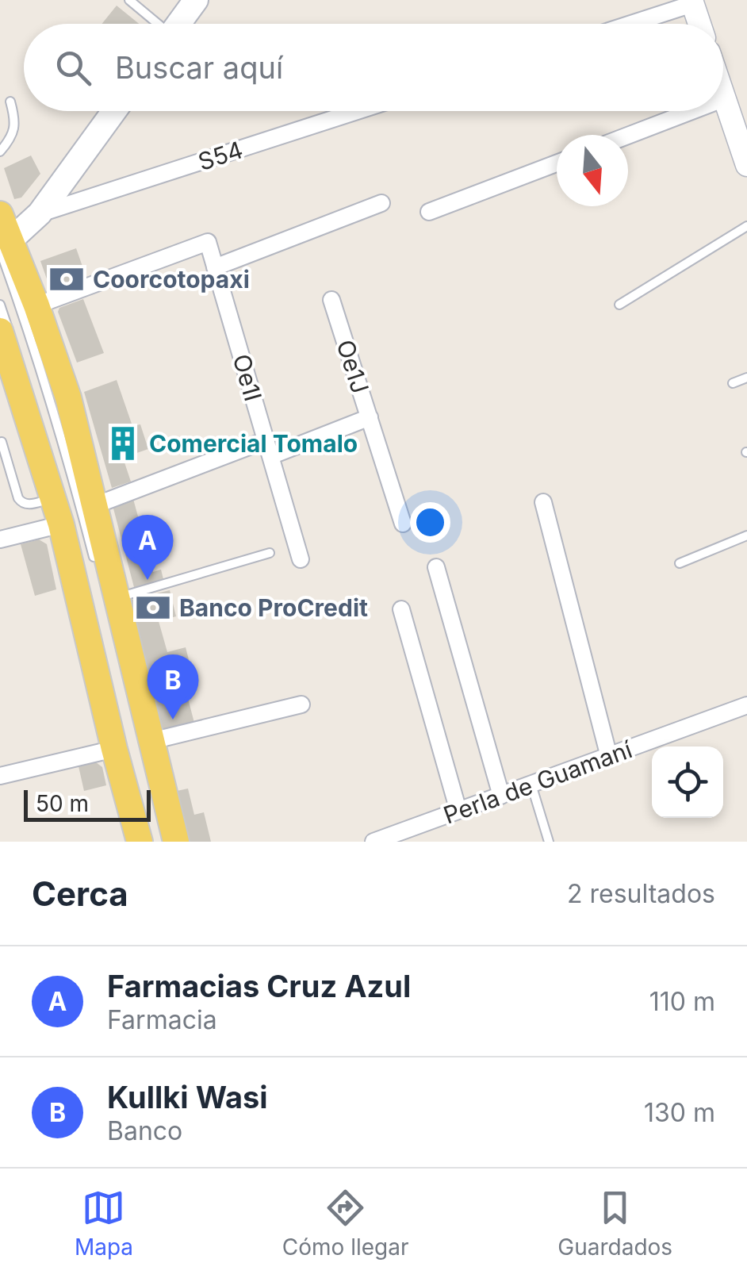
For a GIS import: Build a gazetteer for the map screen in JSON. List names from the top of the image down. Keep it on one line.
{"streets":{"street":["S54","Oe1J","Oe1I","Perla de Guamaní"]},"places":{"bank":["Coorcotopaxi","Banco ProCredit"],"building":["Comercial Tomalo"]},"scale_bar":"50 m","north":"bottom","page":{"search":"Buscar aquí","pins":["A","B"],"scale":"50 m","heading":["Cerca","2 resultados"],"list":[{"mark":"A","name":"Farmacias Cruz Azul","note":"Farmacia","value":"110 m"},{"mark":"B","name":"Kullki Wasi","note":"Banco","value":"130 m"}],"nav":["Mapa","Cómo llegar","Guardados"]}}
